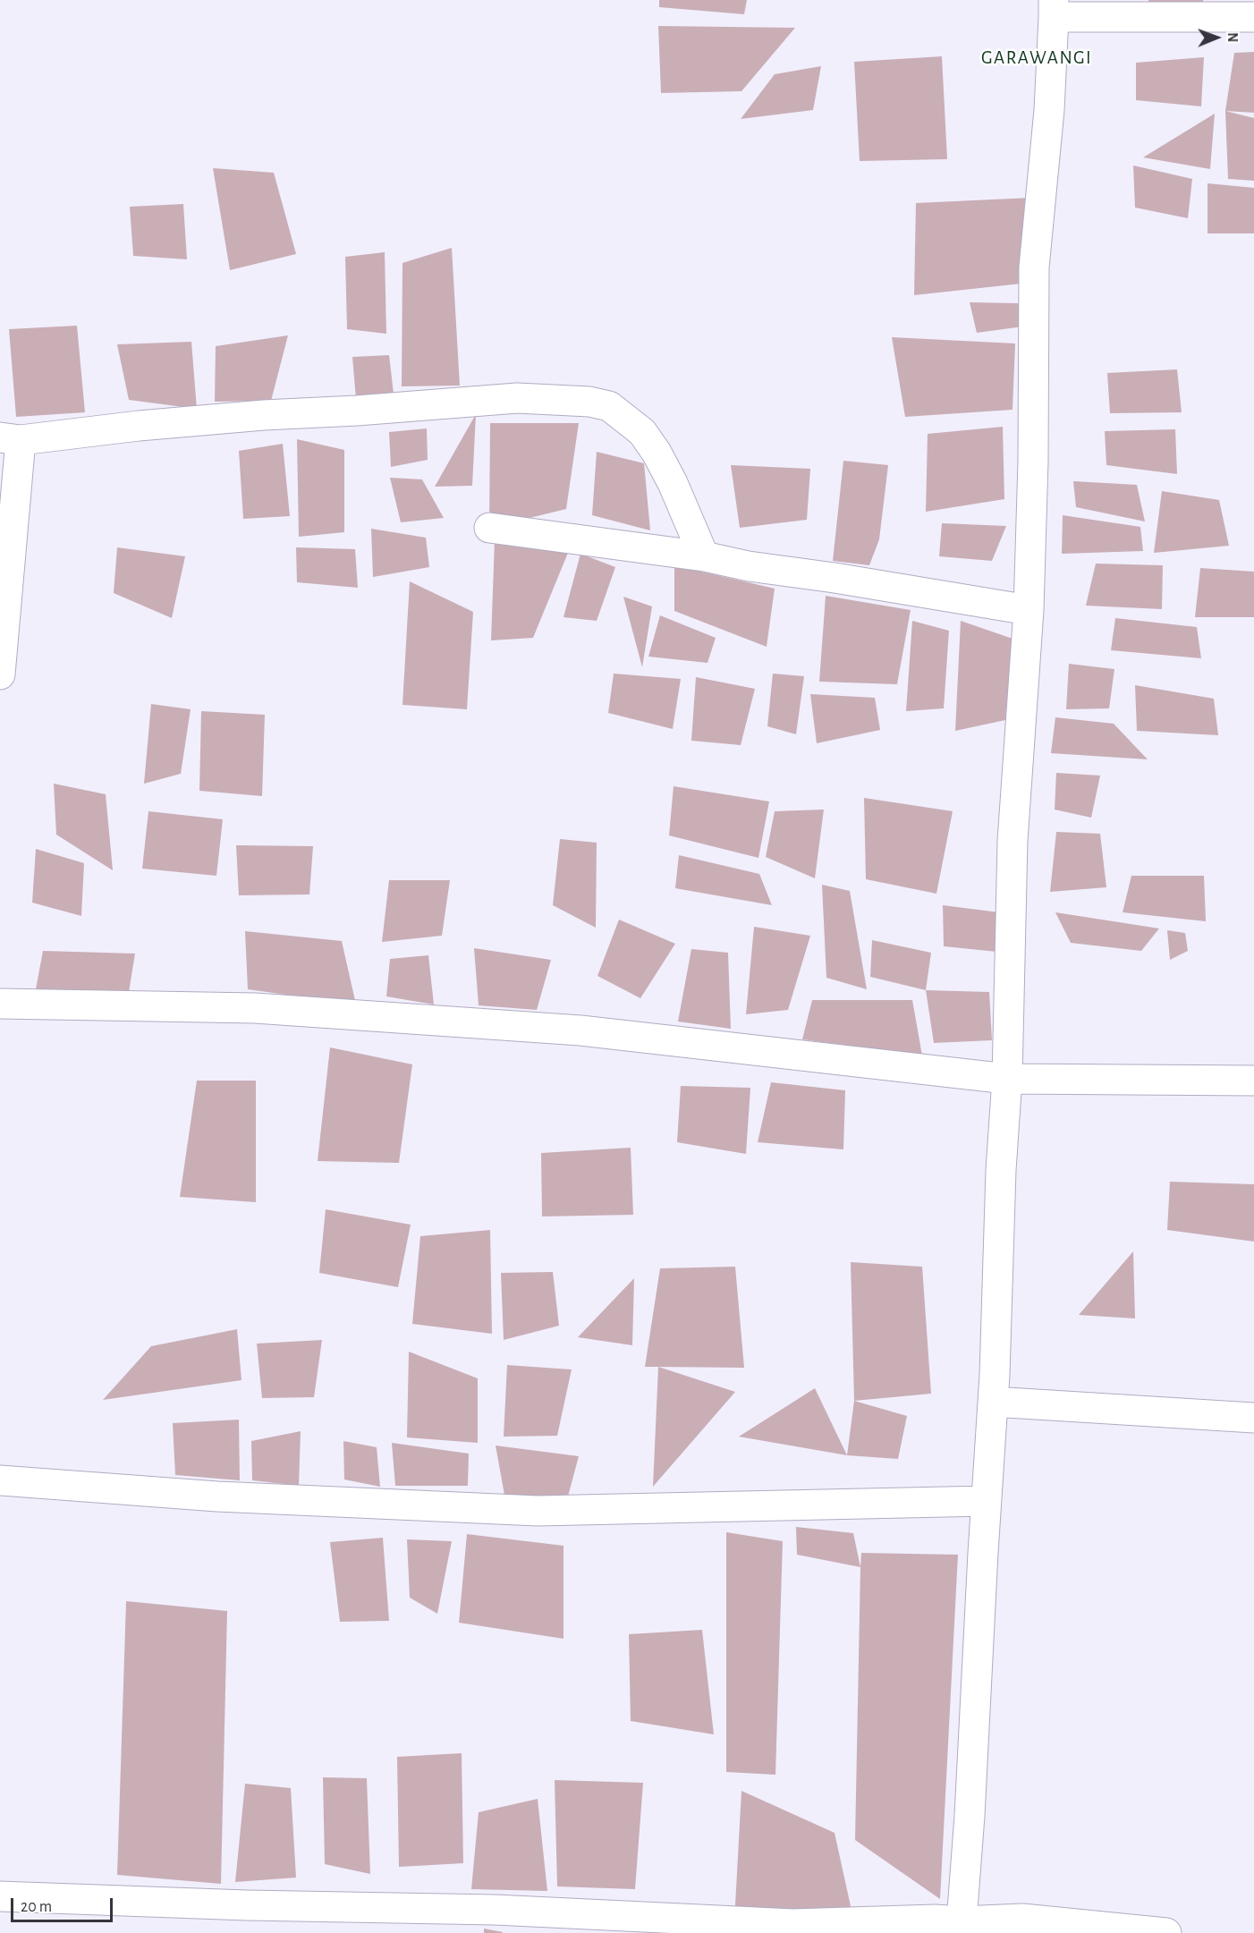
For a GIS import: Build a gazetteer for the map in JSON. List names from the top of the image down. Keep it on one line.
{"districts":["GARAWANGI"],"scale_bar":"20 m","north":"right"}
